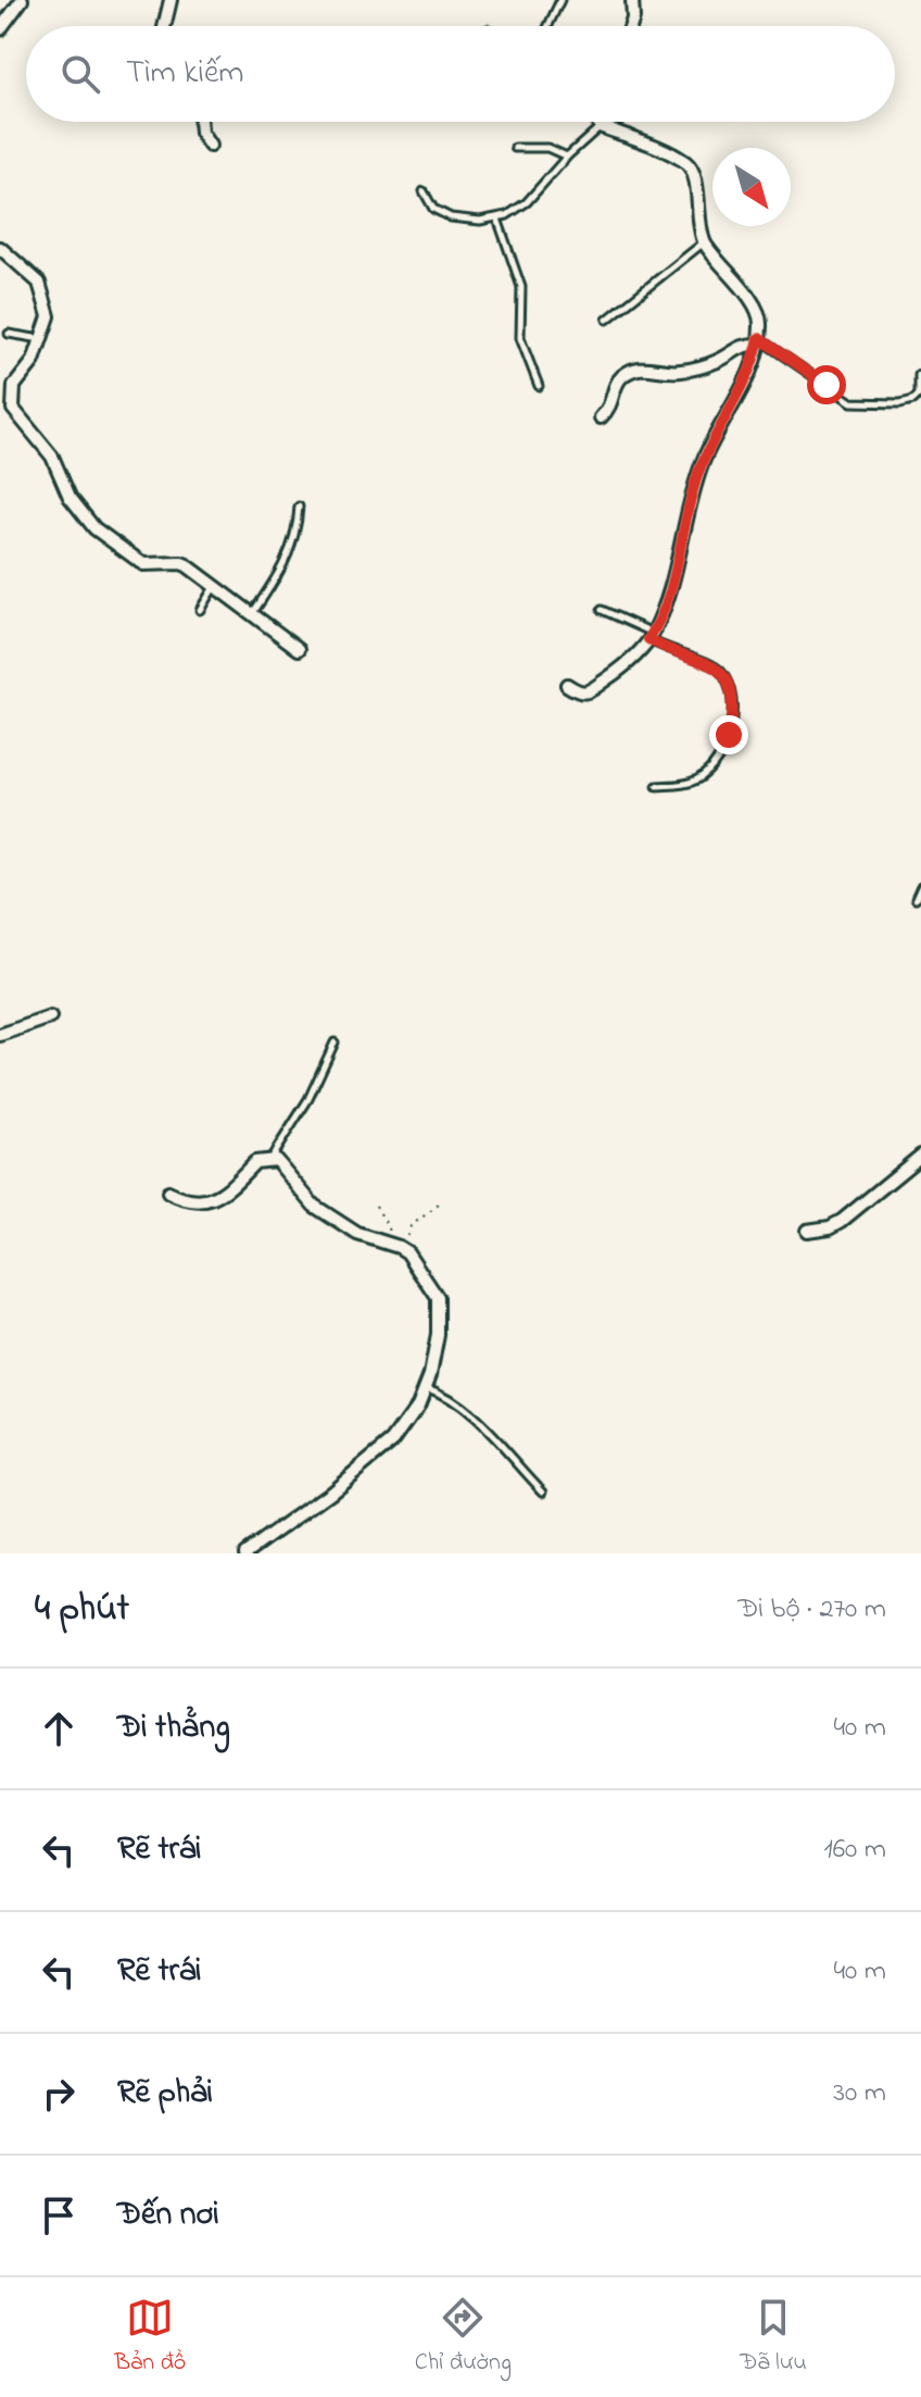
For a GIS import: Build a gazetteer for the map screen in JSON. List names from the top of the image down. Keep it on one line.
{"north":"bottom right","page":{"search":"Tìm kiếm","heading":["4 phút","Đi bộ · 270 m"],"list":[["Đi thẳng","40 m"],["Rẽ trái","160 m"],["Rẽ trái","40 m"],["Rẽ phải","30 m"],"Đến nơi"],"nav":["Bản đồ","Chỉ đường","Đã lưu"]}}
